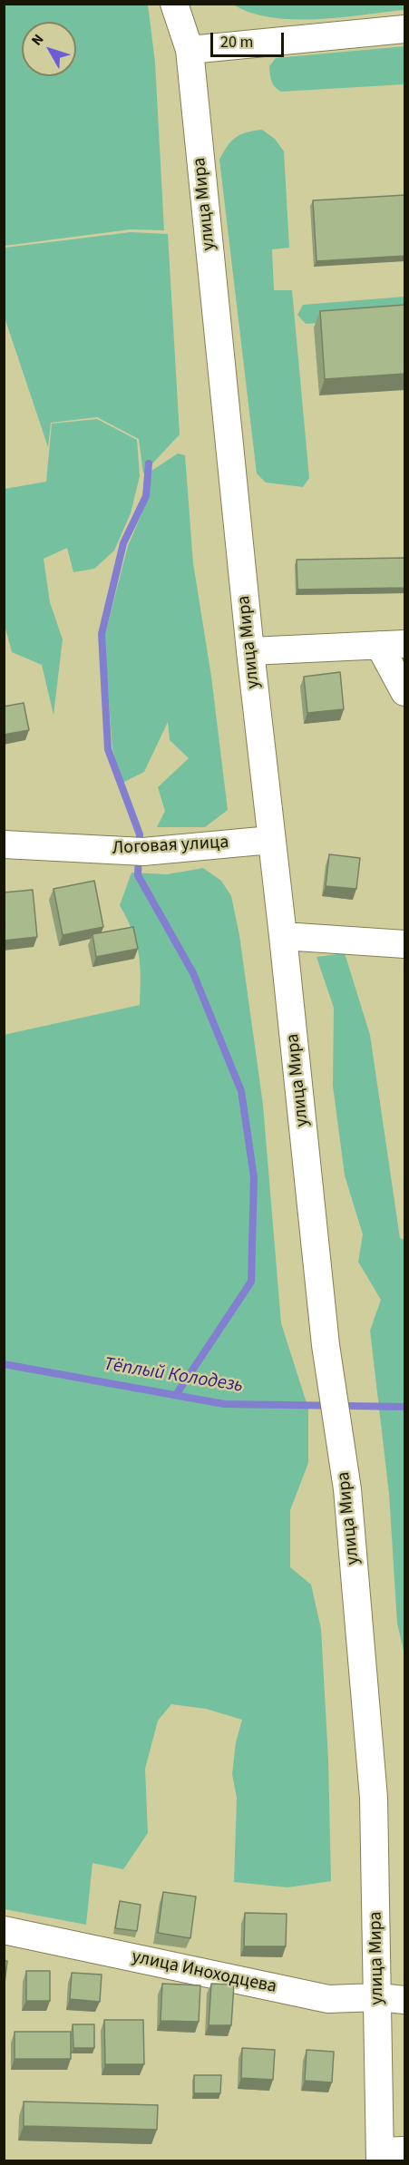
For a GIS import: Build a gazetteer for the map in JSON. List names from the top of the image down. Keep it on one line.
{"streets":{"street":["улица Мира","Логовая улица","улица Иноходцева"]},"crossings":[["улица Мира","Логовая улица"],["улица Мира","улица Иноходцева"]],"water":["Тёплый Колодезь"],"scale_bar":"20 m","north":"top left"}
